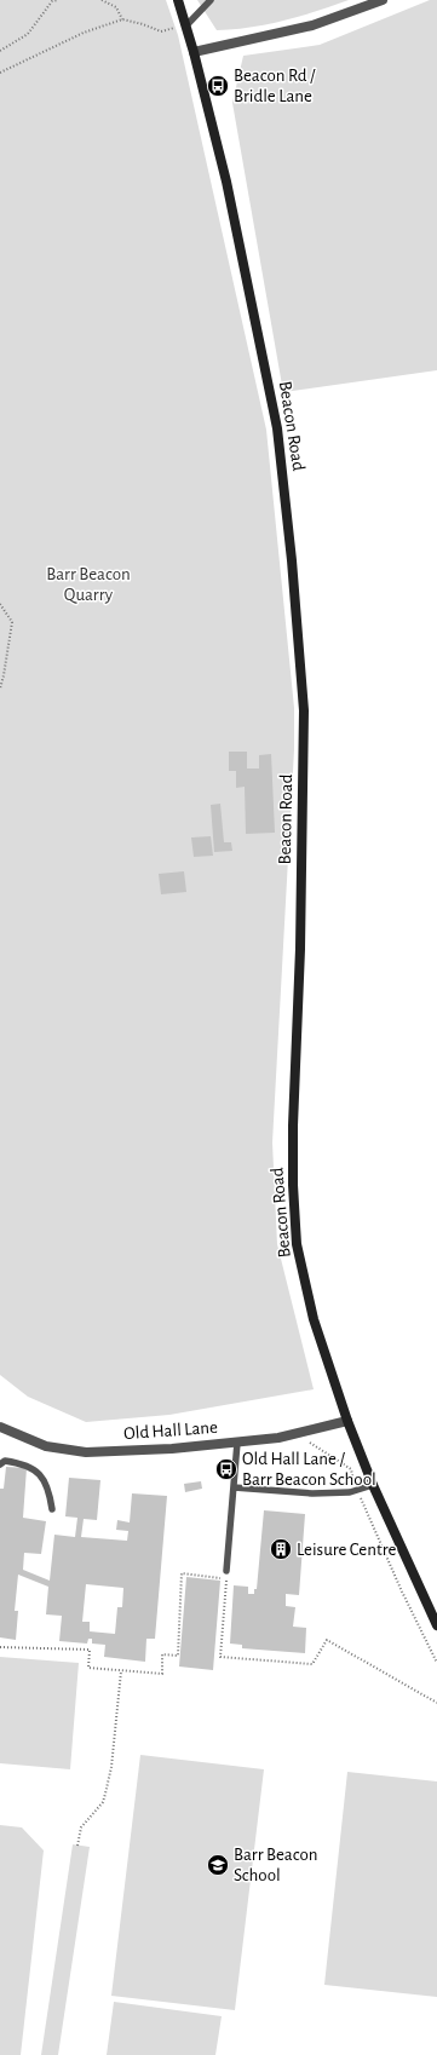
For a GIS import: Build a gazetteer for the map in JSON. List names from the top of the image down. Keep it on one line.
{"streets":{"main road":["Beacon Road"],"street":["Old Hall Lane"]},"crossings":[["Beacon Road","Old Hall Lane"]],"parks":["Barr Beacon Quarry"],"places":{"bus stop":["Beacon Rd / Bridle Lane","Old Hall Lane / Barr Beacon School"],"building":["Leisure Centre"],"school or university":["Barr Beacon School"]}}
